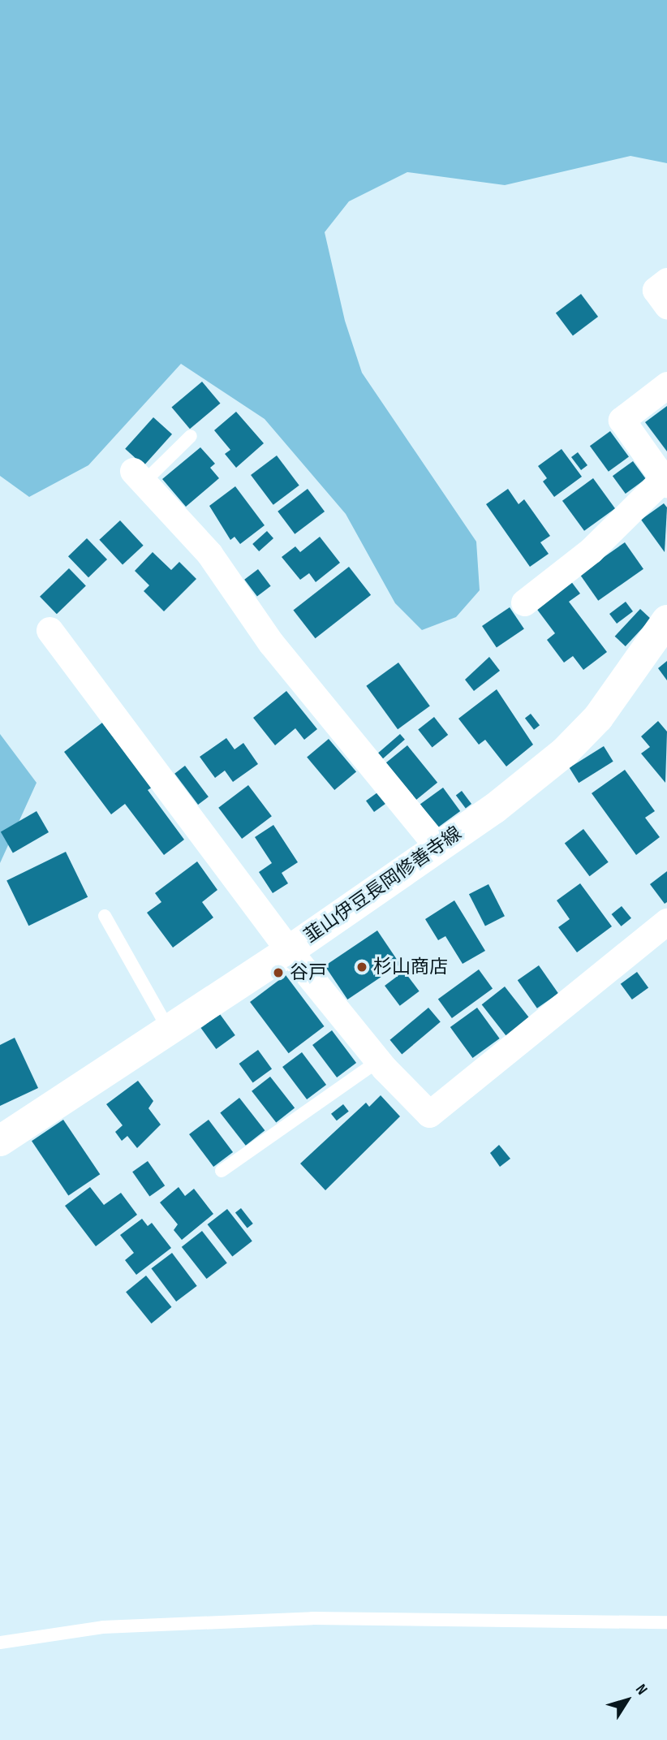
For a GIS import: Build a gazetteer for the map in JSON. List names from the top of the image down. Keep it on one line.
{"streets":{"main road":["韮山伊豆長岡修善寺線"]},"places":["杉山商店","谷戸"],"north":"top right"}
